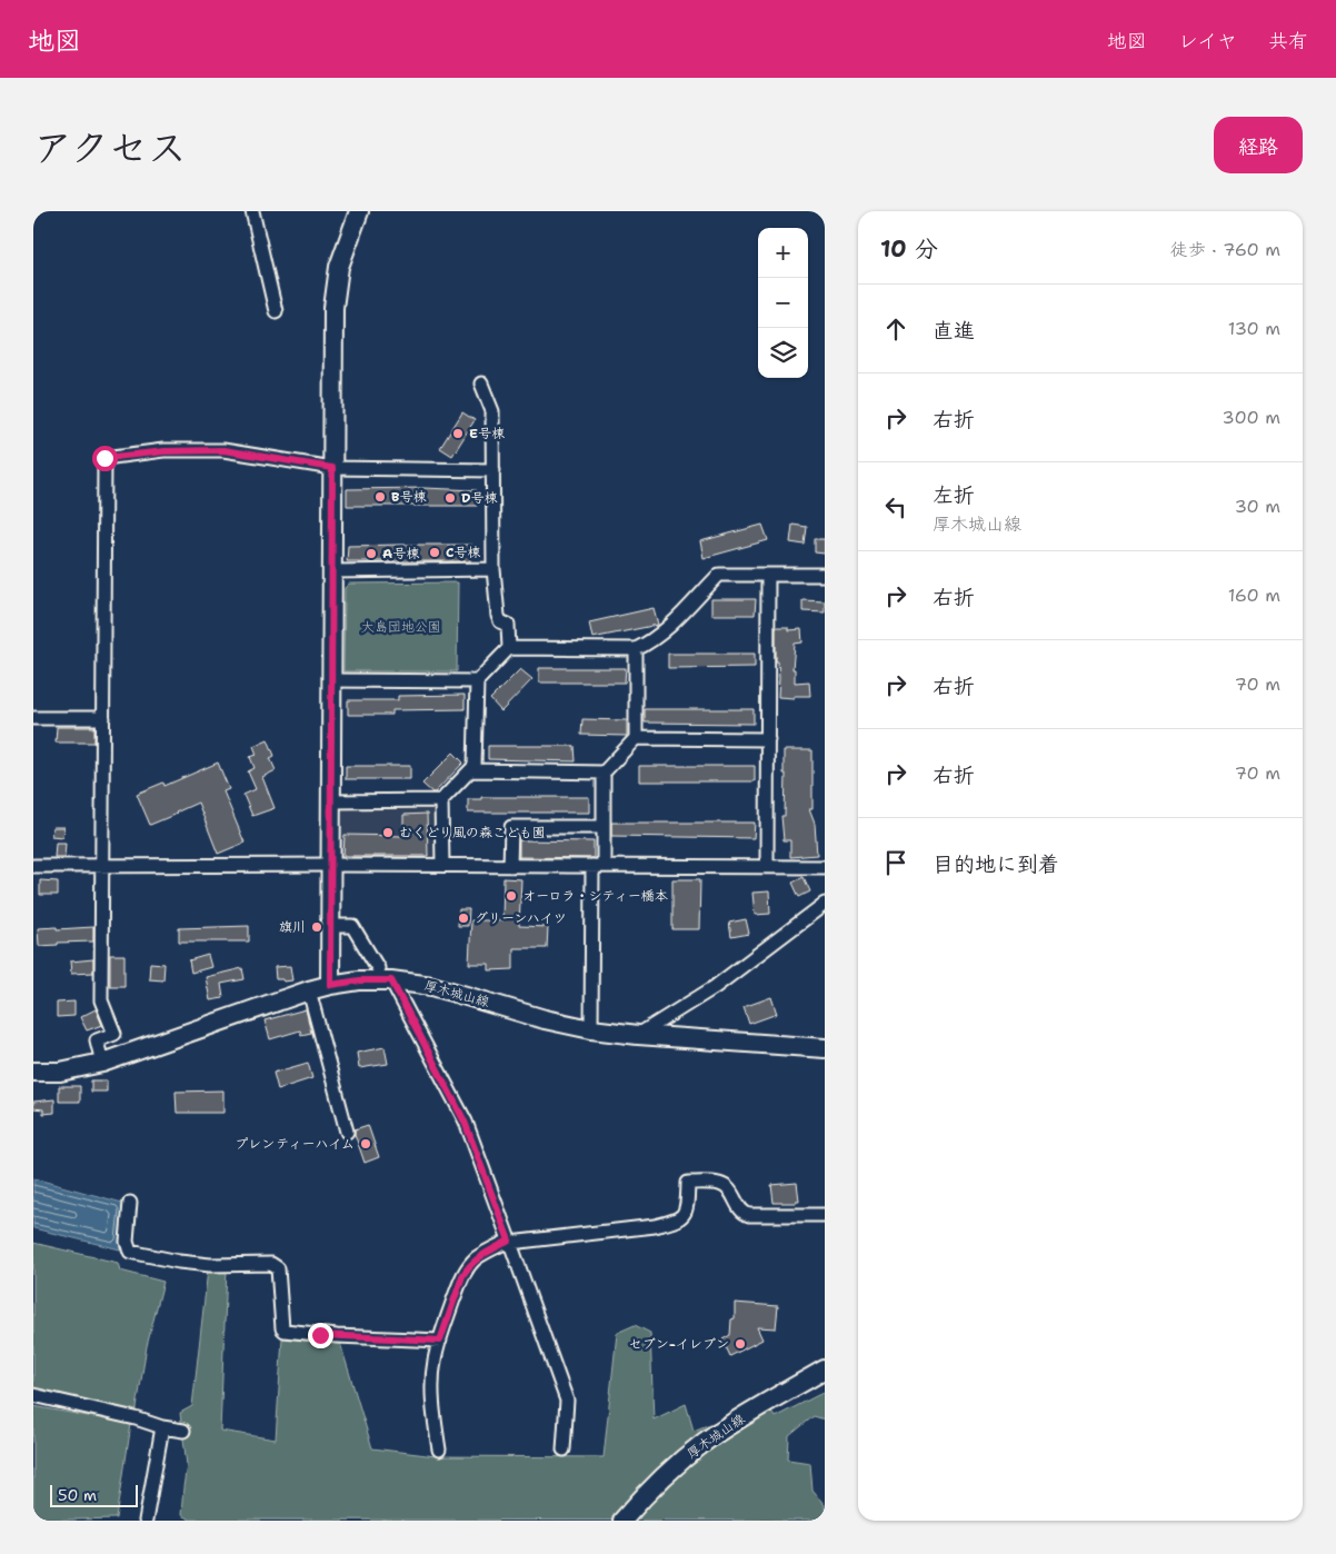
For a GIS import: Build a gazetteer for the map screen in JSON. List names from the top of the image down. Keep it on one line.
{"streets":{"main road":["厚木城山線"]},"parks":["大島団地公園"],"places":["E号棟","B号棟","D号棟","C号棟","A号棟","むくどり風の森こども園","オーロラ・シティー橋本","グリーンハイツ","旗川","プレンティーハイム","セブン-イレブン"],"scale_bar":"50 m","page":{"header":"地図","nav":["地図","レイヤ","共有"],"title":"アクセス","buttons":"経路","heading":["10 分","徒歩 · 760 m"],"map_buttons":["+","−"],"list":[["直進","130 m"],["右折","300 m"],["左折","厚木城山線","30 m"],["右折","160 m"],["右折","70 m"],["右折","70 m"],"目的地に到着"],"scale":"50 m"}}
